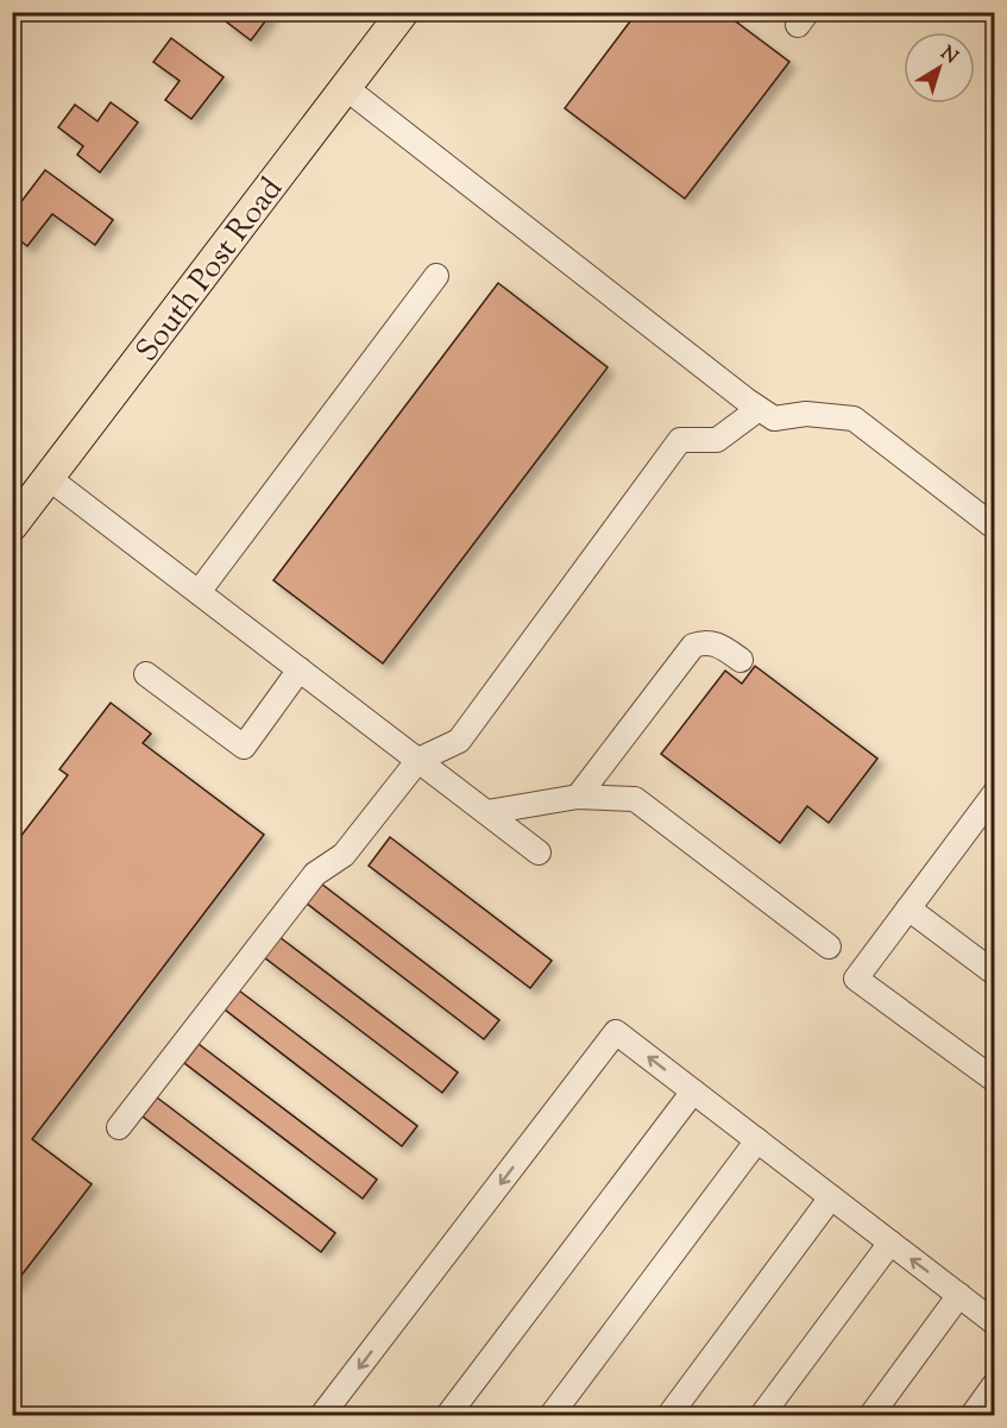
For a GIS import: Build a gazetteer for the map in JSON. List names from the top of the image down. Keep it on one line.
{"streets":{"main road":["South Post Road"]},"north":"top right"}
